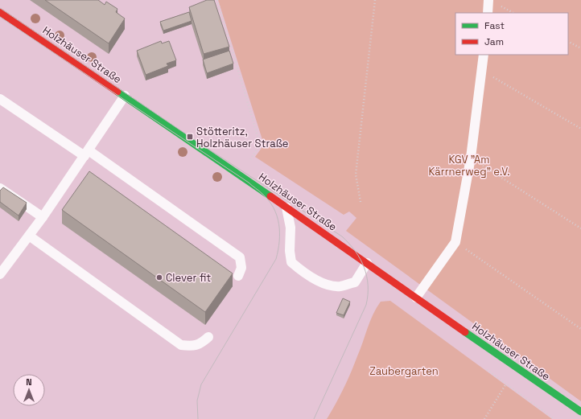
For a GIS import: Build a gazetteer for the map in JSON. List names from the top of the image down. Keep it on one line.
{"streets":{"main road":["Holzhäuser Straße"]},"parks":["KGV \"Am Kärrnerweg\" e.V.","Zaubergarten"],"places":{"transit":["Stötteritz, Holzhäuser Straße"],"other":["Clever fit"]},"legend":["Fast","Jam"],"north":"top"}
